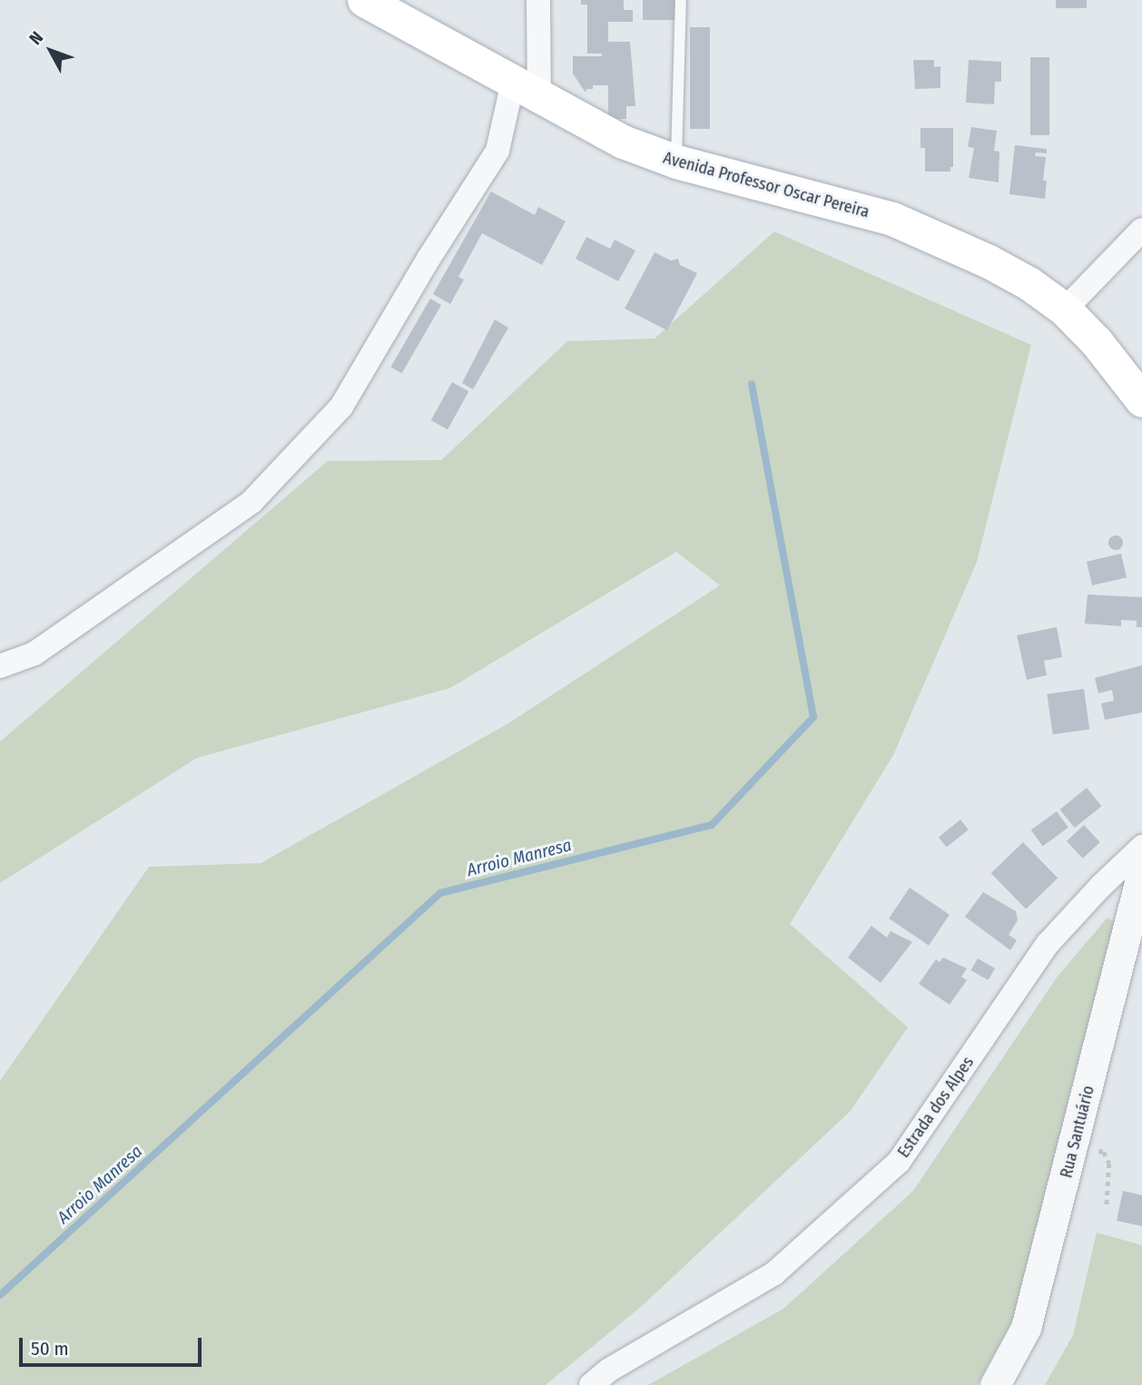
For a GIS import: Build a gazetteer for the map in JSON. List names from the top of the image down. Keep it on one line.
{"streets":{"main road":["Avenida Professor Oscar Pereira"],"street":["Estrada dos Alpes","Rua Santuário"]},"water":["Arroio Manresa"],"scale_bar":"50 m","north":"top left"}
